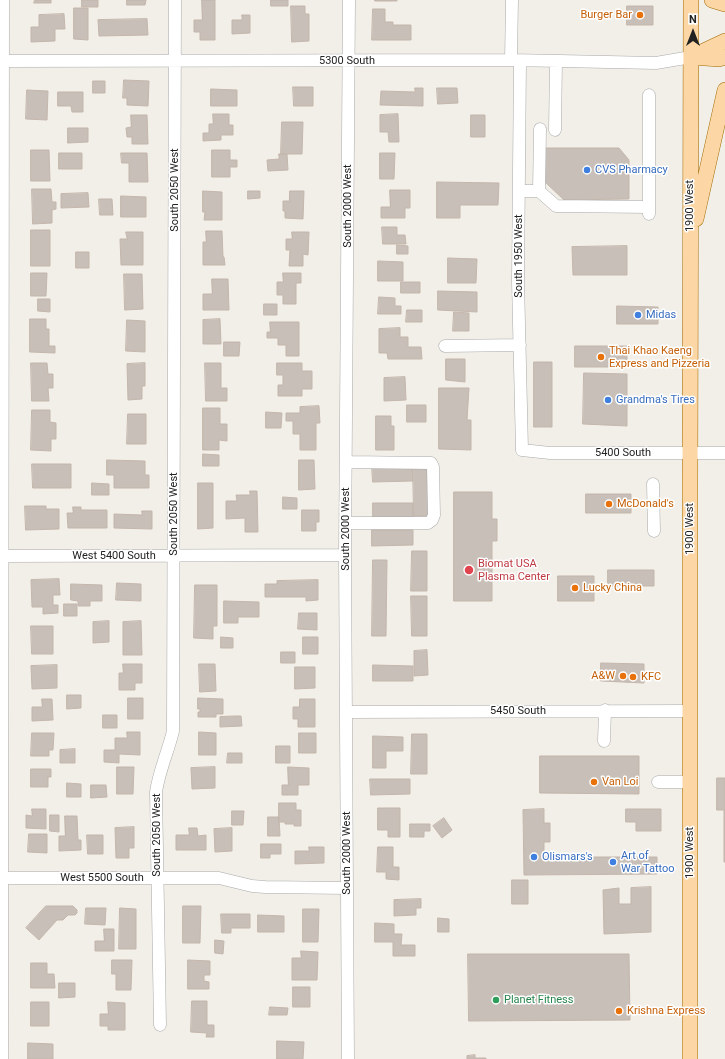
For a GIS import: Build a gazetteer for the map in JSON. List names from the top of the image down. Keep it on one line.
{"streets":{"main road":["1900 West"],"street":["5300 South","South 2050 West","South 2000 West","South 1950 West","5400 South","West 5400 South","5450 South","West 5500 South"]},"crossings":[["5300 South","South 2050 West"],["5300 South","South 2000 West"],["5300 South","1900 West"],["5300 South","South 1950 West"],["South 2050 West","West 5400 South"],["South 2050 West","West 5500 South"],["South 2000 West","West 5400 South"],["South 2000 West","5450 South"],["South 2000 West","West 5500 South"],["1900 West","5400 South"],["1900 West","5450 South"],["South 1950 West","5400 South"]],"places":["Burger Bar","CVS Pharmacy","Midas","Thai Khao Kaeng Express and Pizzeria","Grandma's Tires","McDonald's","Biomat USA Plasma Center","Lucky China","A&W","KFC","Van Loi","Olismars's","Art of War Tattoo","Planet Fitness","Krishna Express"],"north":"top"}
